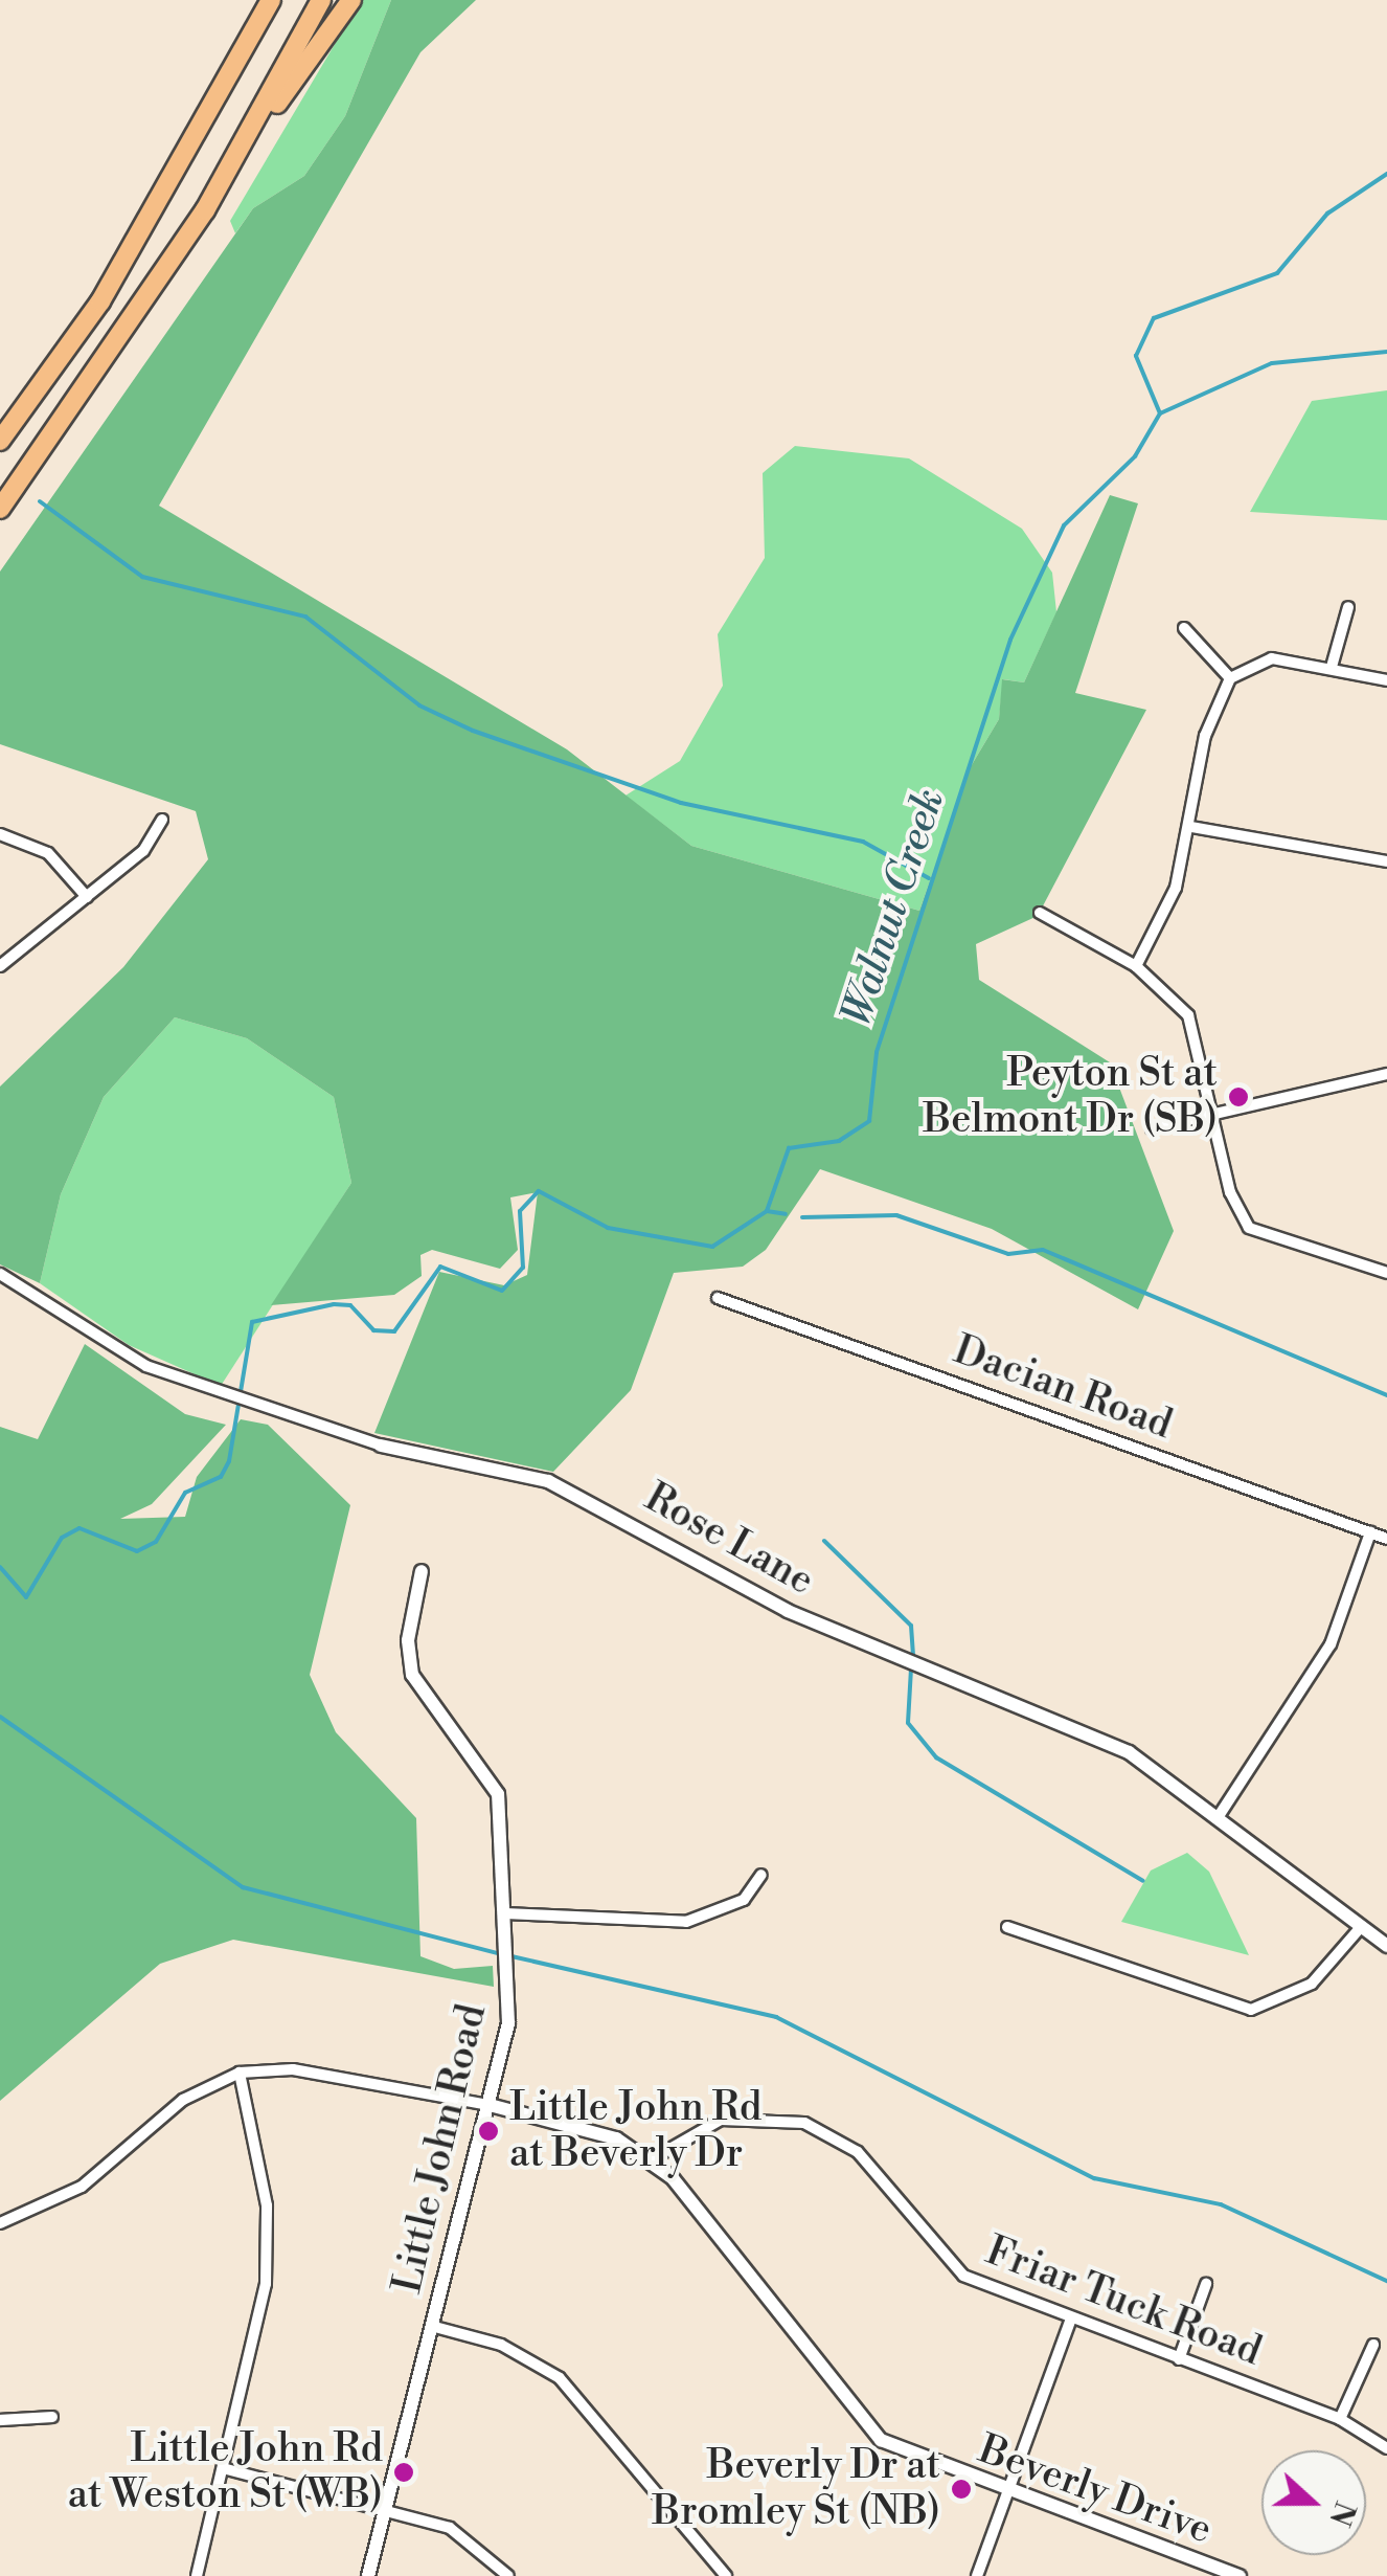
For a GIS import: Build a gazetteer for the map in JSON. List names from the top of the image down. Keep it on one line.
{"streets":{"street":["Dacian Road","Rose Lane","Little John Road","Friar Tuck Road","Beverly Drive"]},"crossings":[["Little John Road","Beverly Drive"],["Friar Tuck Road","Beverly Drive"]],"water":["Walnut Creek"],"places":["Peyton St at Belmont Dr (SB)","Little John Rd at Beverly Dr","Little John Rd at Weston St (WB)","Beverly Dr at Bromley St (NB)"],"north":"right"}
